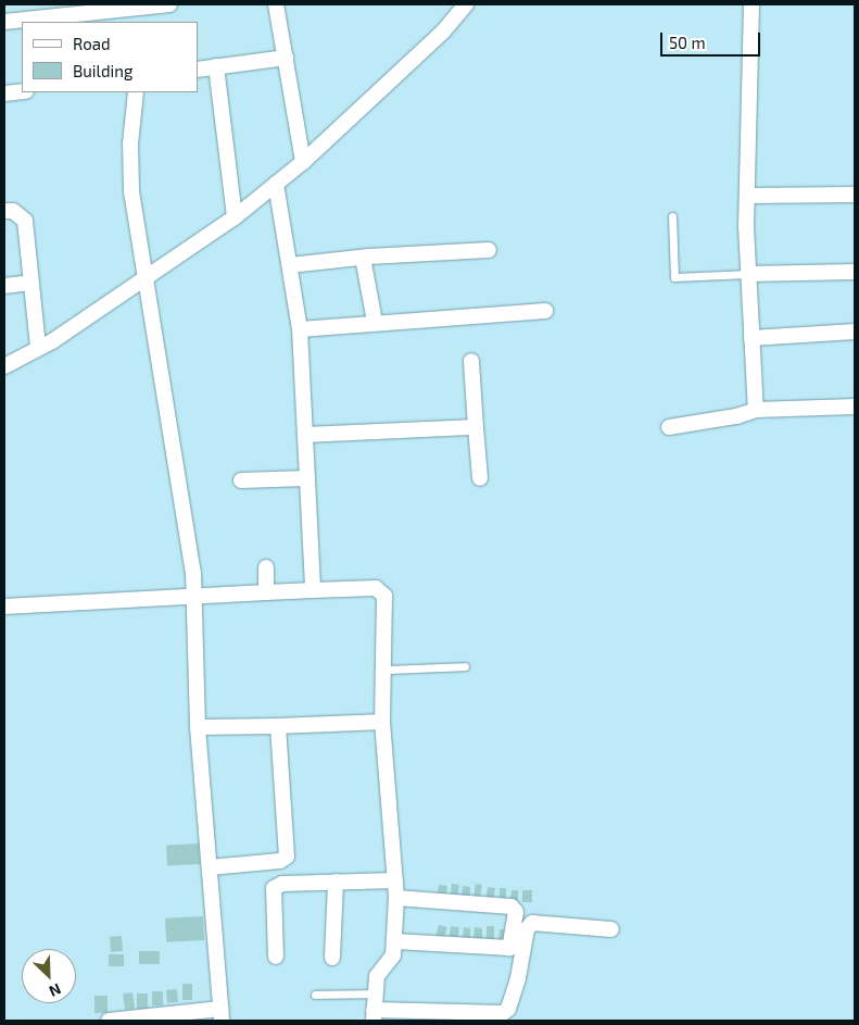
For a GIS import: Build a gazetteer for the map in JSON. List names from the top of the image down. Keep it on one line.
{"legend":["Road","Building"],"scale_bar":"50 m","north":"bottom right"}
